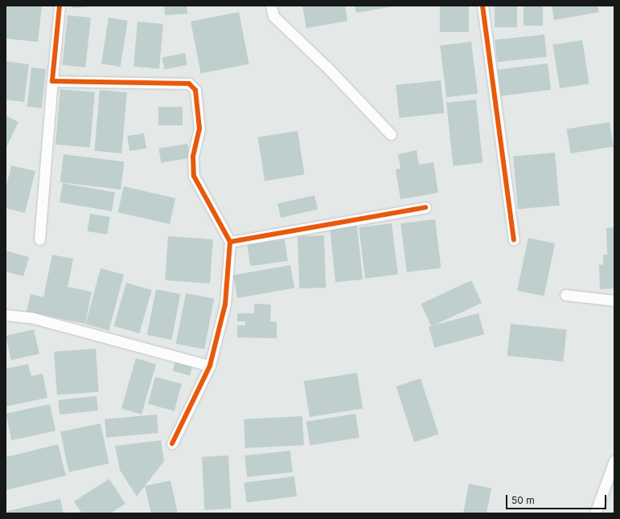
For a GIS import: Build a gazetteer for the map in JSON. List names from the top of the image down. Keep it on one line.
{"scale_bar":"50 m"}
